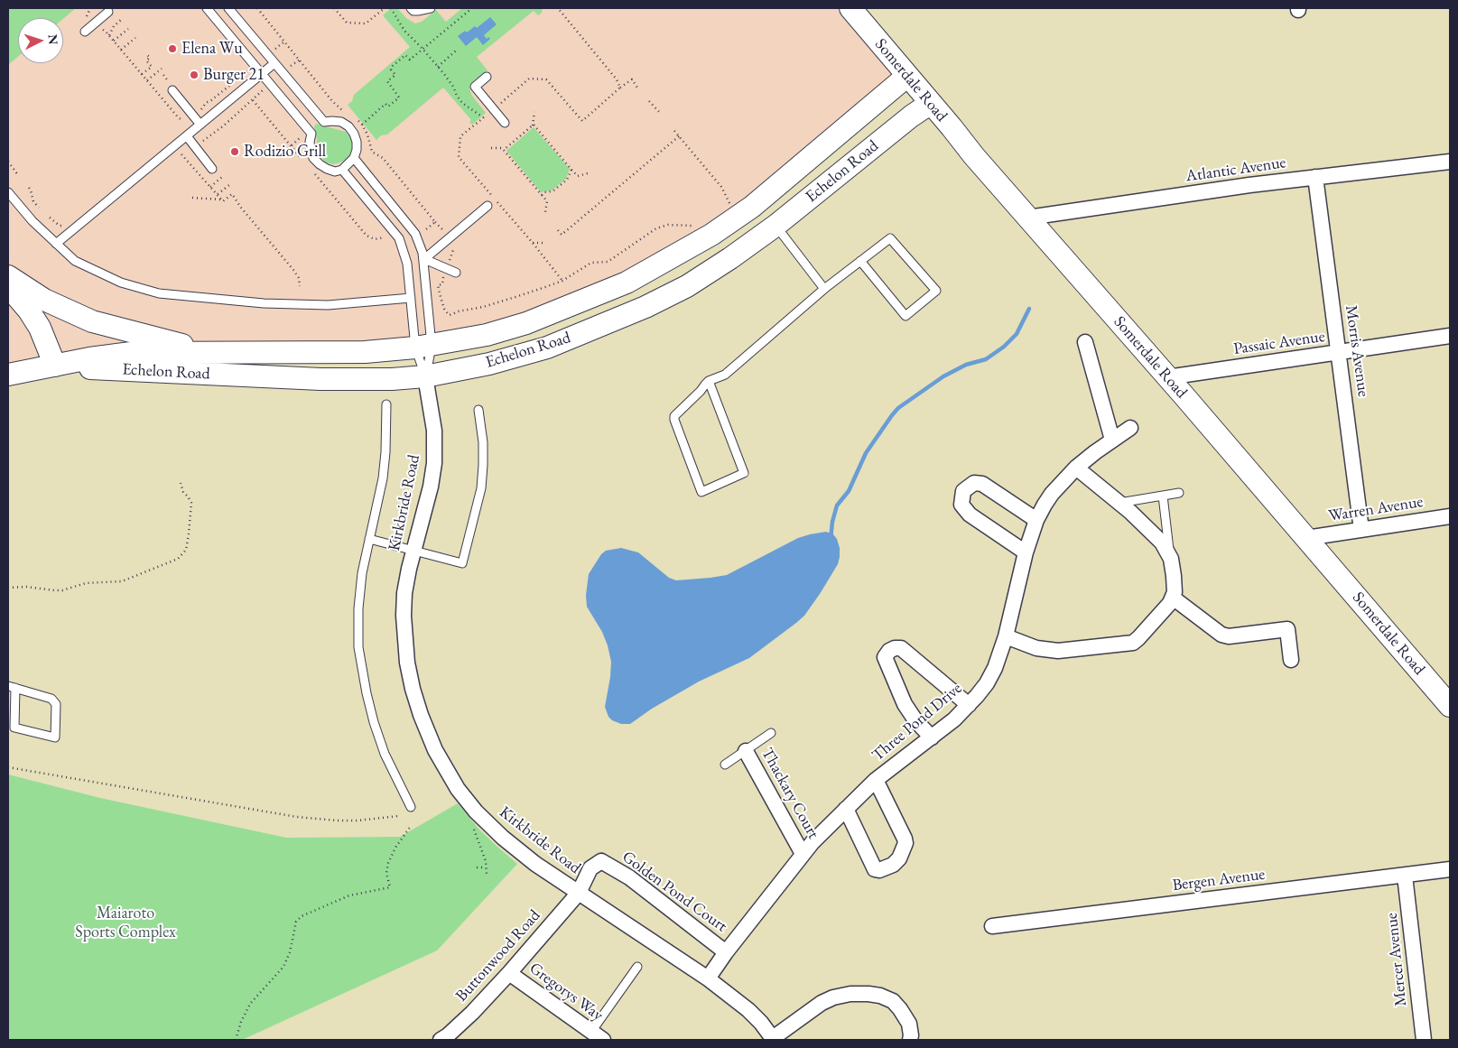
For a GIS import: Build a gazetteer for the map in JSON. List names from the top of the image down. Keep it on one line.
{"streets":{"street":["Somerdale Road","Atlantic Avenue","Echelon Road","Passaic Avenue","Morris Avenue","Kirkbride Road","Warren Avenue","Three Pond Drive","Thackary Court","Bergen Avenue","Golden Pond Court","Buttonwood Road","Mercer Avenue","Gregorys Way"]},"crossings":[["Somerdale Road","Atlantic Avenue"],["Somerdale Road","Echelon Road"],["Somerdale Road","Passaic Avenue"],["Somerdale Road","Warren Avenue"],["Atlantic Avenue","Morris Avenue"],["Echelon Road","Kirkbride Road"],["Passaic Avenue","Morris Avenue"],["Morris Avenue","Warren Avenue"],["Kirkbride Road","Three Pond Drive"],["Kirkbride Road","Buttonwood Road"],["Three Pond Drive","Thackary Court"],["Three Pond Drive","Golden Pond Court"],["Bergen Avenue","Mercer Avenue"],["Golden Pond Court","Buttonwood Road"],["Buttonwood Road","Gregorys Way"]],"parks":["Maiaroto Sports Complex"],"places":["Elena Wu","Burger 21","Rodizio Grill"],"north":"right"}
